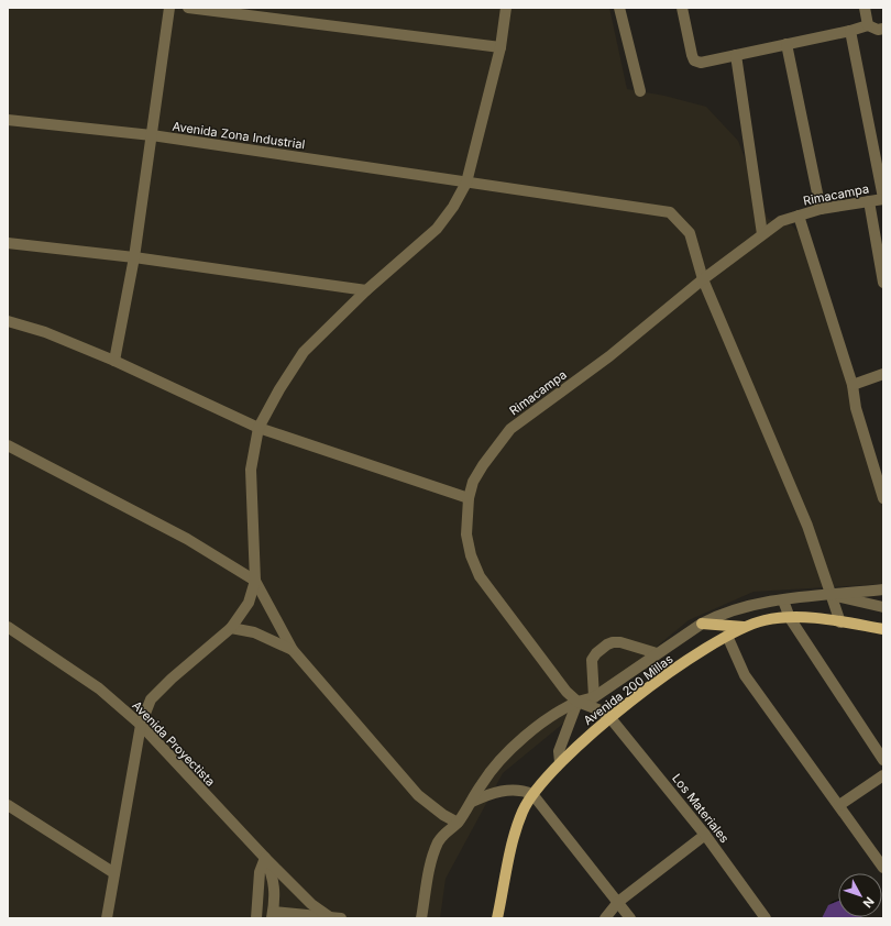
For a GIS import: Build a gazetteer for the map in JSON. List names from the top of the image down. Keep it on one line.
{"streets":{"main road":["Avenida 200 Millas"],"street":["Avenida Zona Industrial","Rimacampa","Avenida Proyectista","Los Materiales"]},"crossings":[["Avenida Zona Industrial","Rimacampa"],["Avenida Zona Industrial","Avenida 200 Millas"],["Rimacampa","Avenida 200 Millas"],["Rimacampa","Los Materiales"],["Avenida 200 Millas","Los Materiales"]],"north":"bottom right"}
